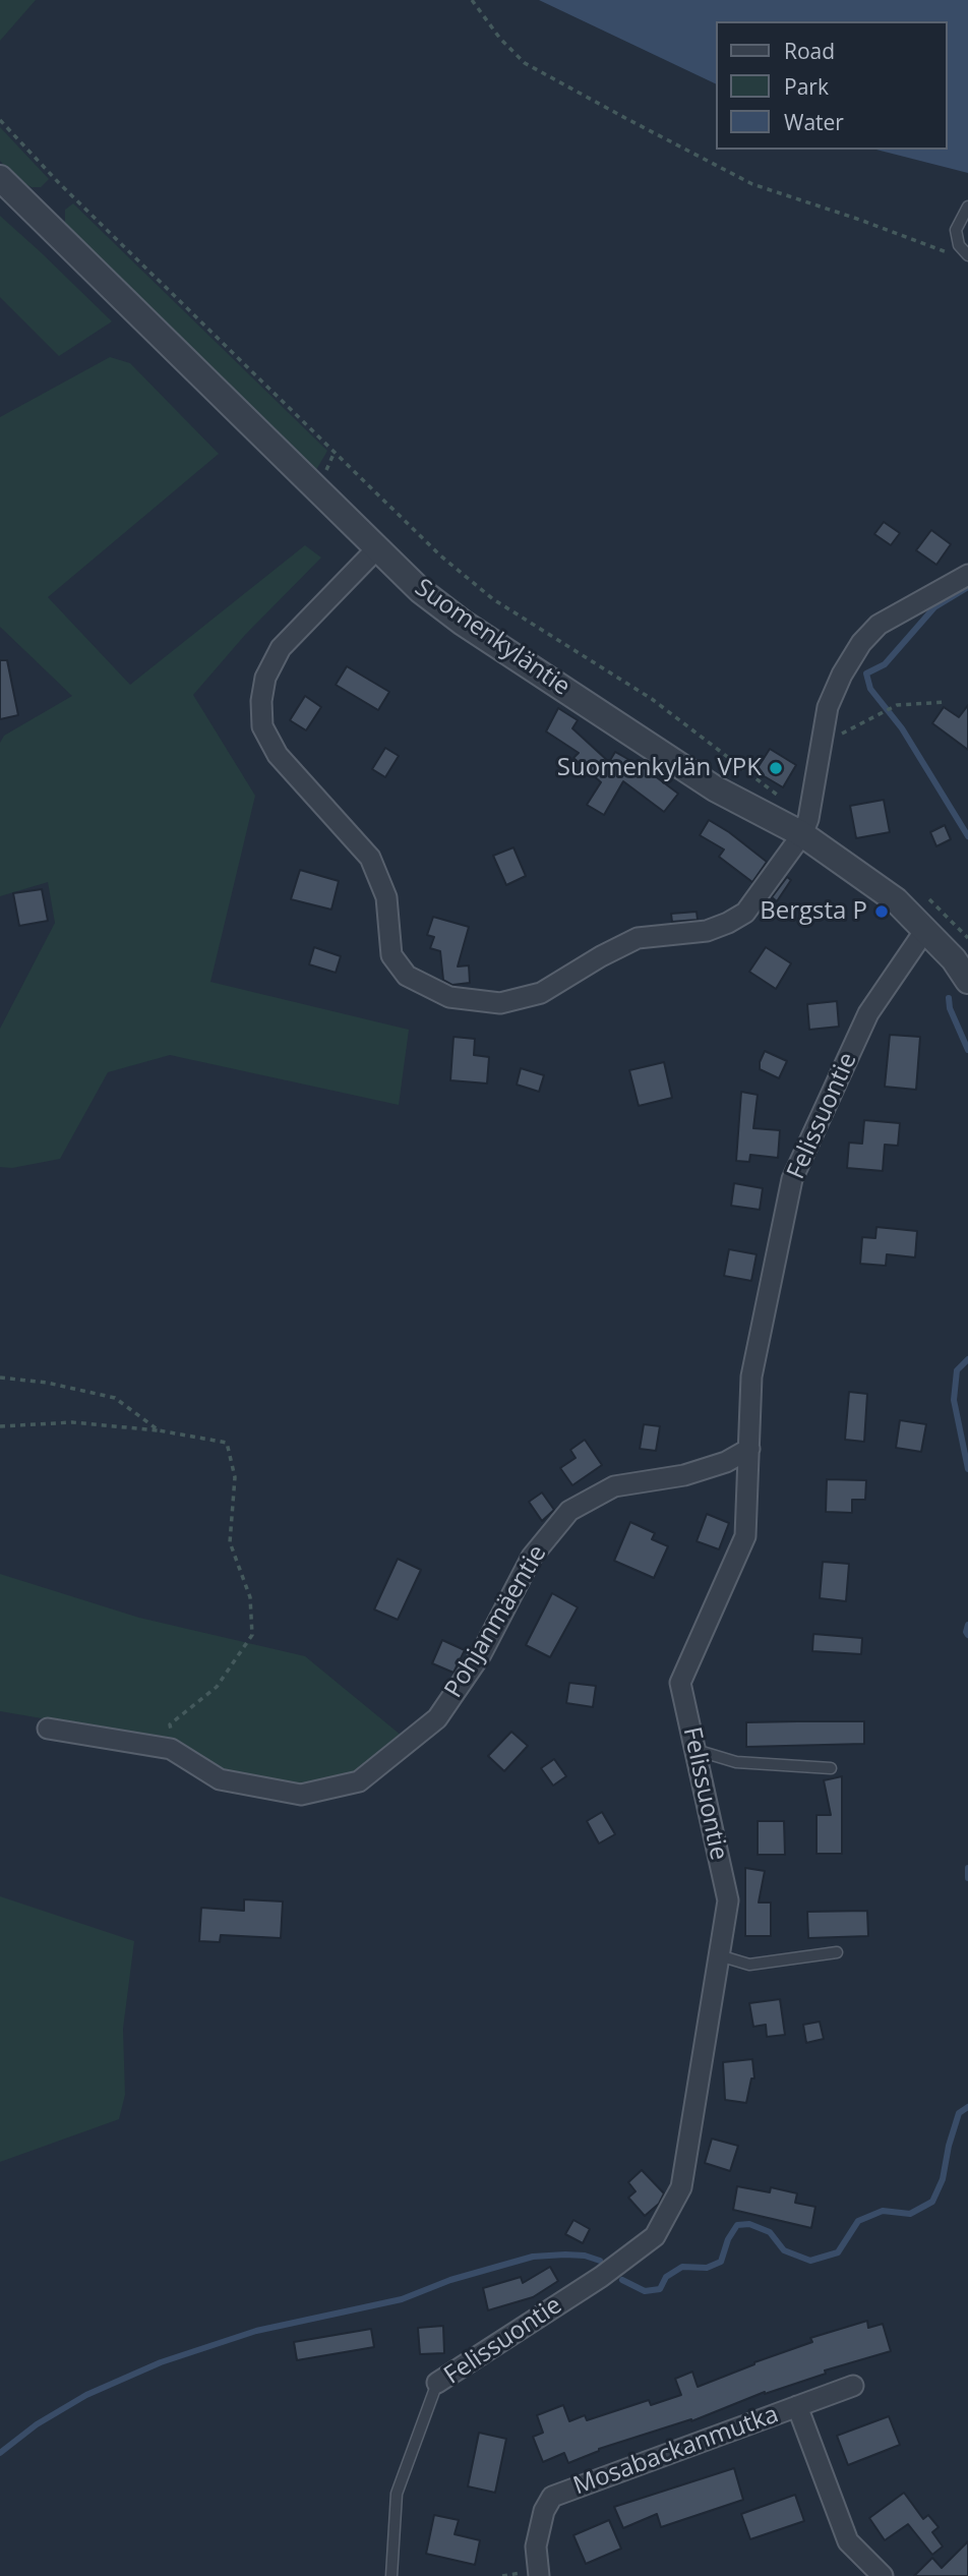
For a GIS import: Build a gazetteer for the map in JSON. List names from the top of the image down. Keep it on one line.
{"streets":{"street":["Suomenkyläntie","Felissuontie","Pohjanmäentie","Mosabackanmutka"]},"crossings":[["Suomenkyläntie","Felissuontie"],["Felissuontie","Pohjanmäentie"]],"places":["Suomenkylän VPK","Bergsta P"],"legend":["Road","Park","Water"]}
